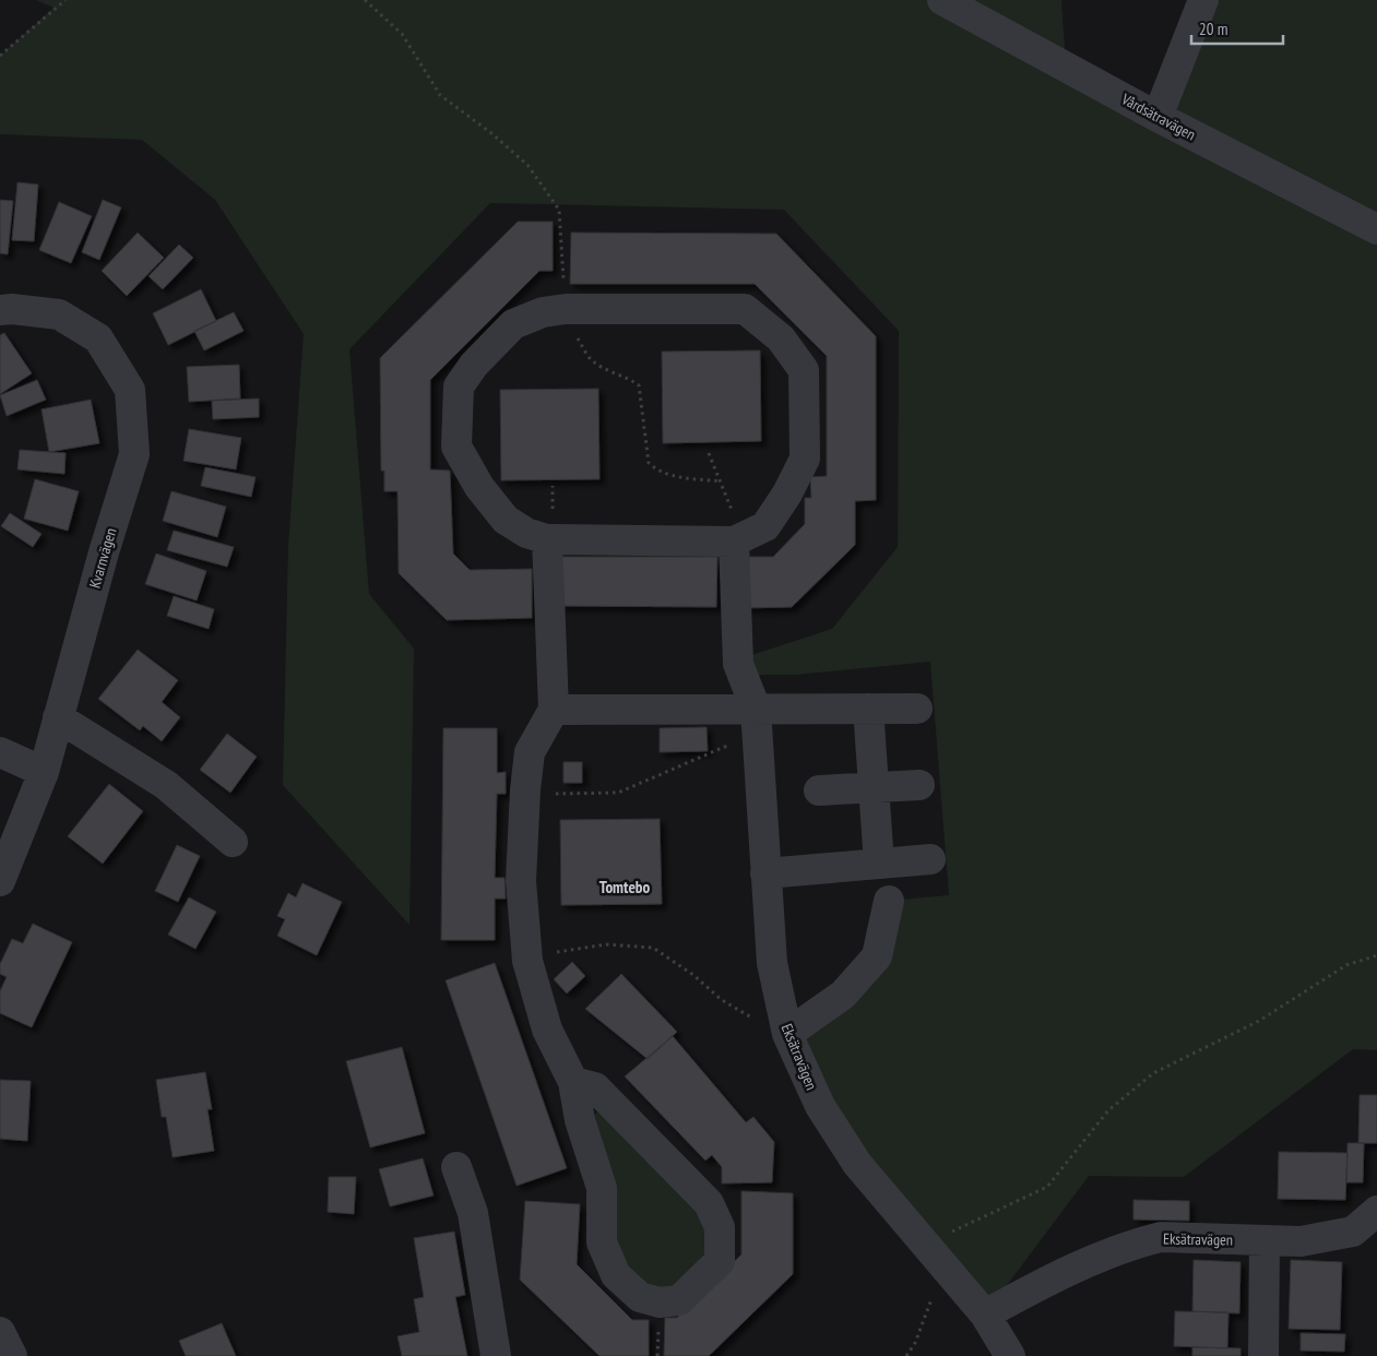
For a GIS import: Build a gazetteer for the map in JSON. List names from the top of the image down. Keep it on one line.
{"streets":{"street":["Vårdsätravägen","Kvarnvägen","Eksätravägen"]},"districts":["Tomtebo"],"scale_bar":"20 m"}
